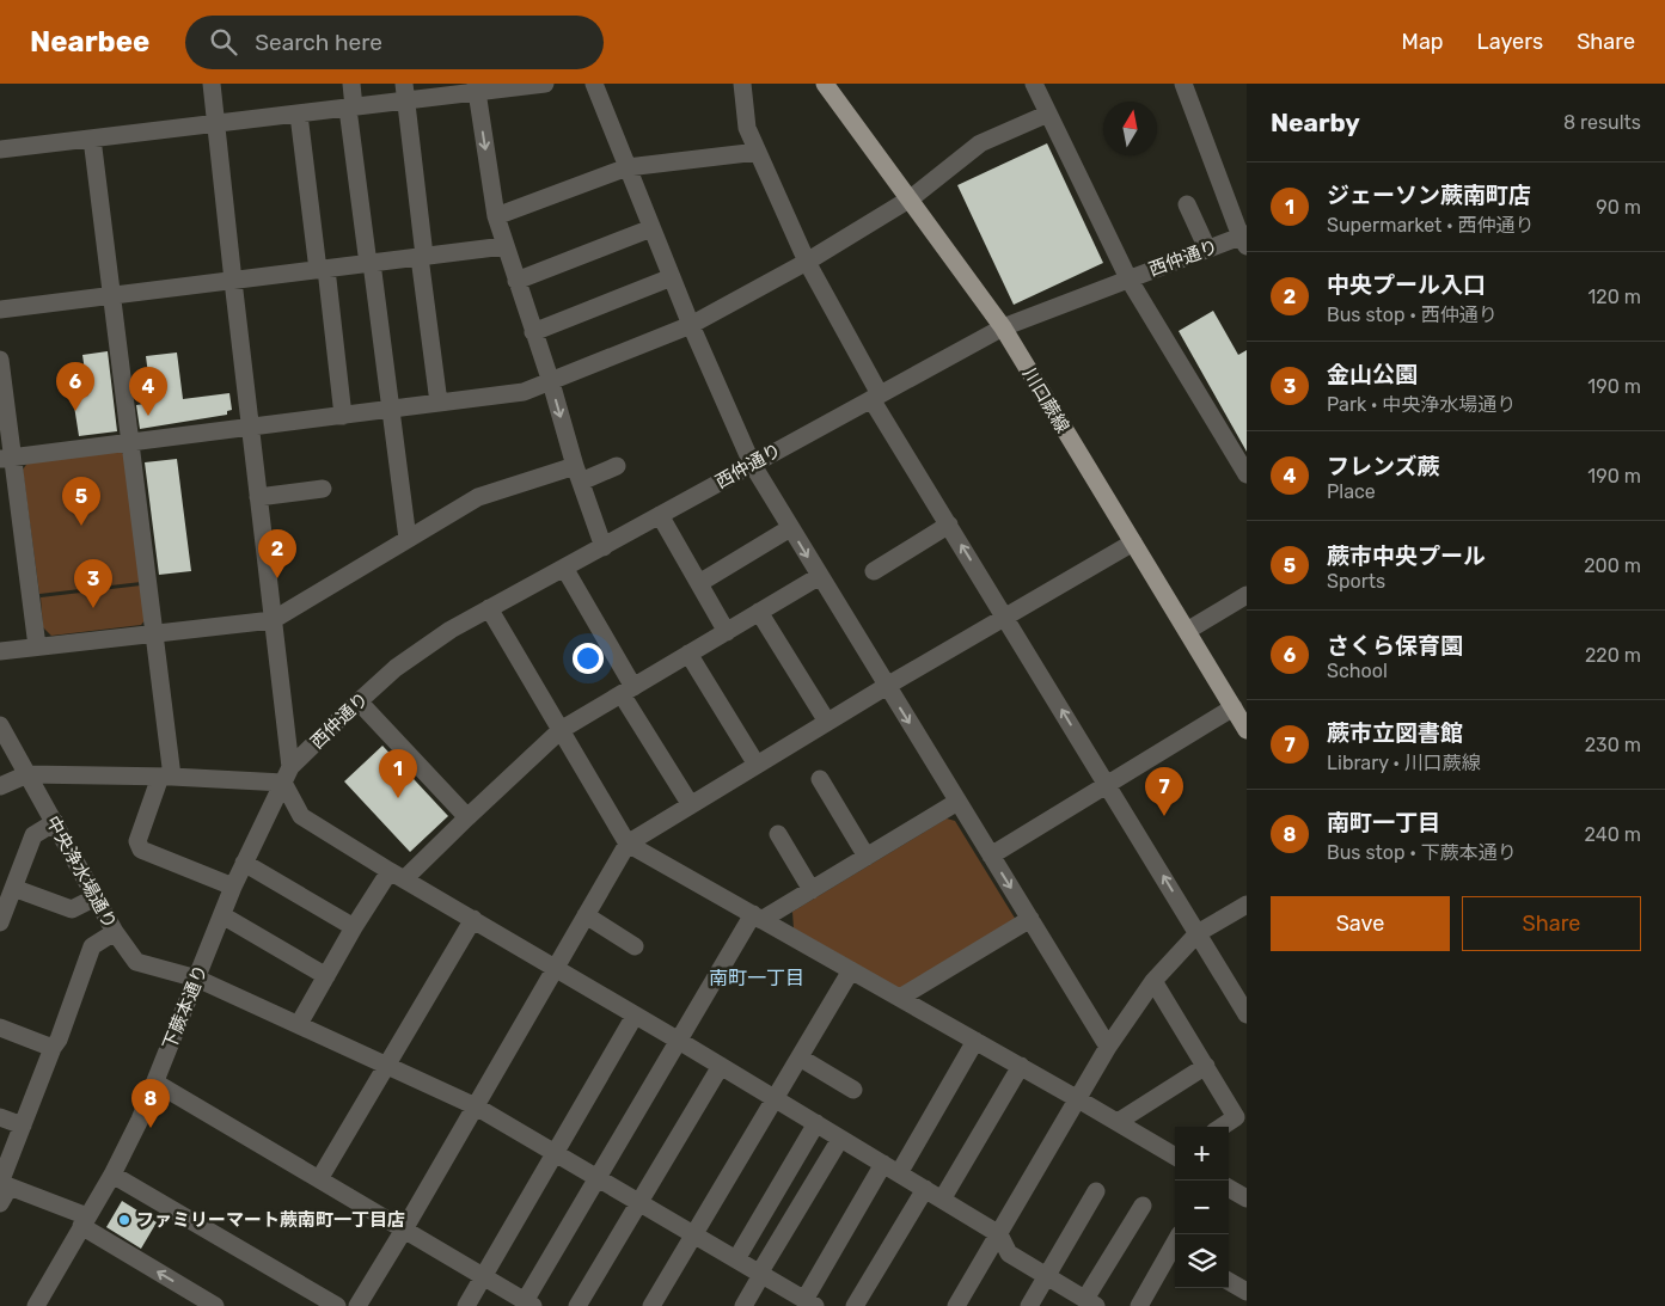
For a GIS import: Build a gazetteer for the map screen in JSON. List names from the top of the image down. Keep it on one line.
{"streets":{"main road":["川口蕨線"],"street":["西仲通り","中央浄水場通り","下蕨本通り"]},"crossings":[["西仲通り","川口蕨線"],["西仲通り","下蕨本通り"],["中央浄水場通り","下蕨本通り"]],"districts":["南町一丁目"],"places":["ファミリーマート蕨南町一丁目店"],"north":"top","page":{"header":"Nearbee","search":"Search here","nav":["Map","Layers","Share"],"heading":["Nearby","8 results"],"list":[{"mark":"1","name":"ジェーソン蕨南町店","note":"Supermarket · 西仲通り","value":"90 m"},{"mark":"2","name":"中央プール入口","note":"Bus stop · 西仲通り","value":"120 m"},{"mark":"3","name":"金山公園","note":"Park · 中央浄水場通り","value":"190 m"},{"mark":"4","name":"フレンズ蕨","note":"Place","value":"190 m"},{"mark":"5","name":"蕨市中央プール","note":"Sports","value":"200 m"},{"mark":"6","name":"さくら保育園","note":"School","value":"220 m"},{"mark":"7","name":"蕨市立図書館","note":"Library · 川口蕨線","value":"230 m"},{"mark":"8","name":"南町一丁目","note":"Bus stop · 下蕨本通り","value":"240 m"}],"pins":["6","4","5","2","3","1","7","8"],"buttons":["Save","Share"],"map_buttons":["+","−"]}}
